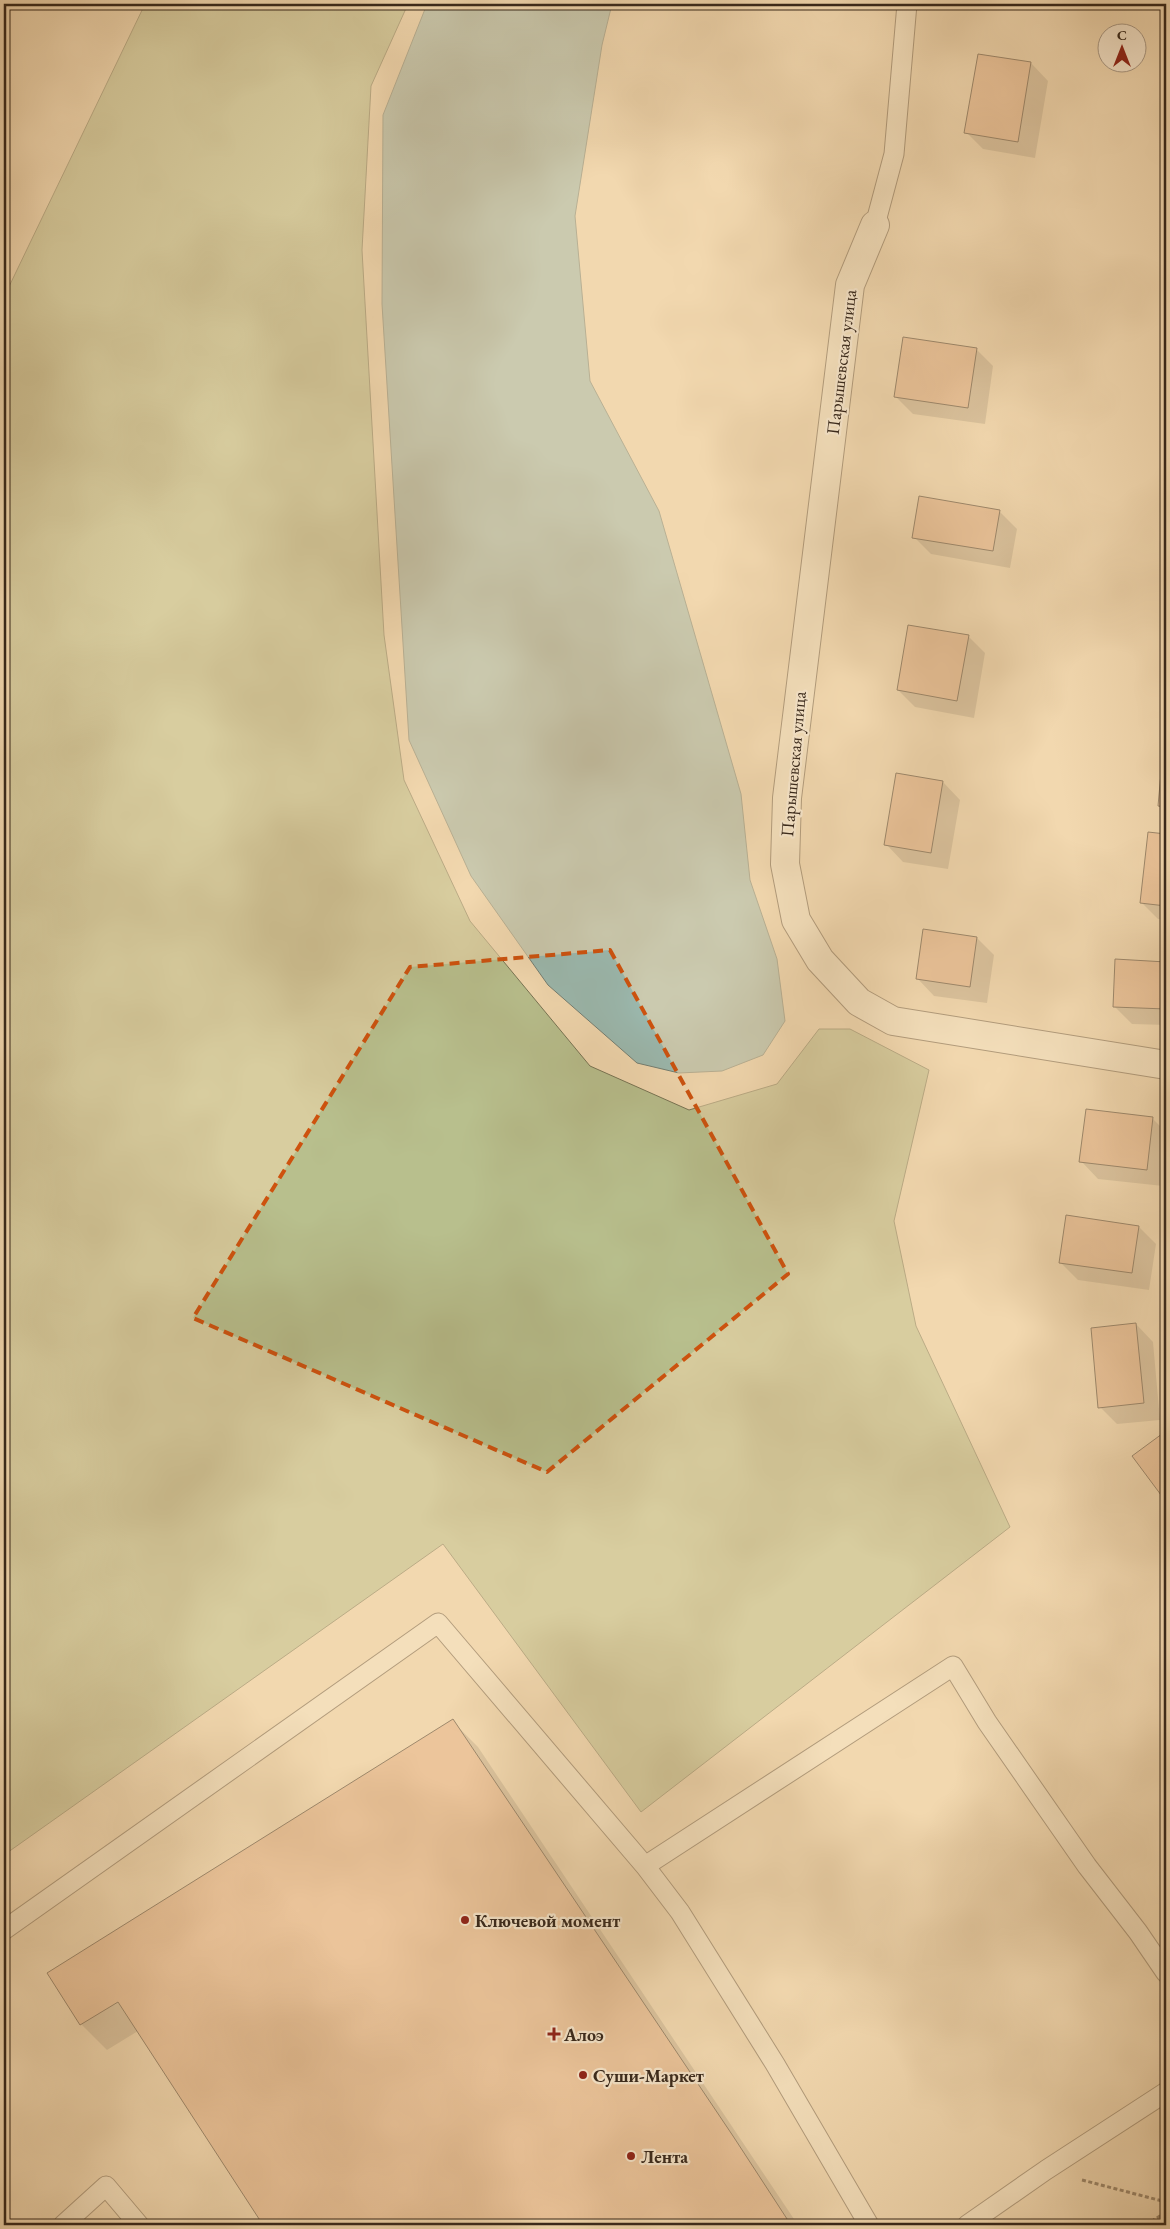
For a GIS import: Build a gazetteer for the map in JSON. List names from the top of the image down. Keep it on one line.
{"streets":{"street":["Парышевская улица"]},"places":{"other":["Ключевой момент","Суши-Маркет","Лента"],"health":["Алоэ"]},"north":"top"}
